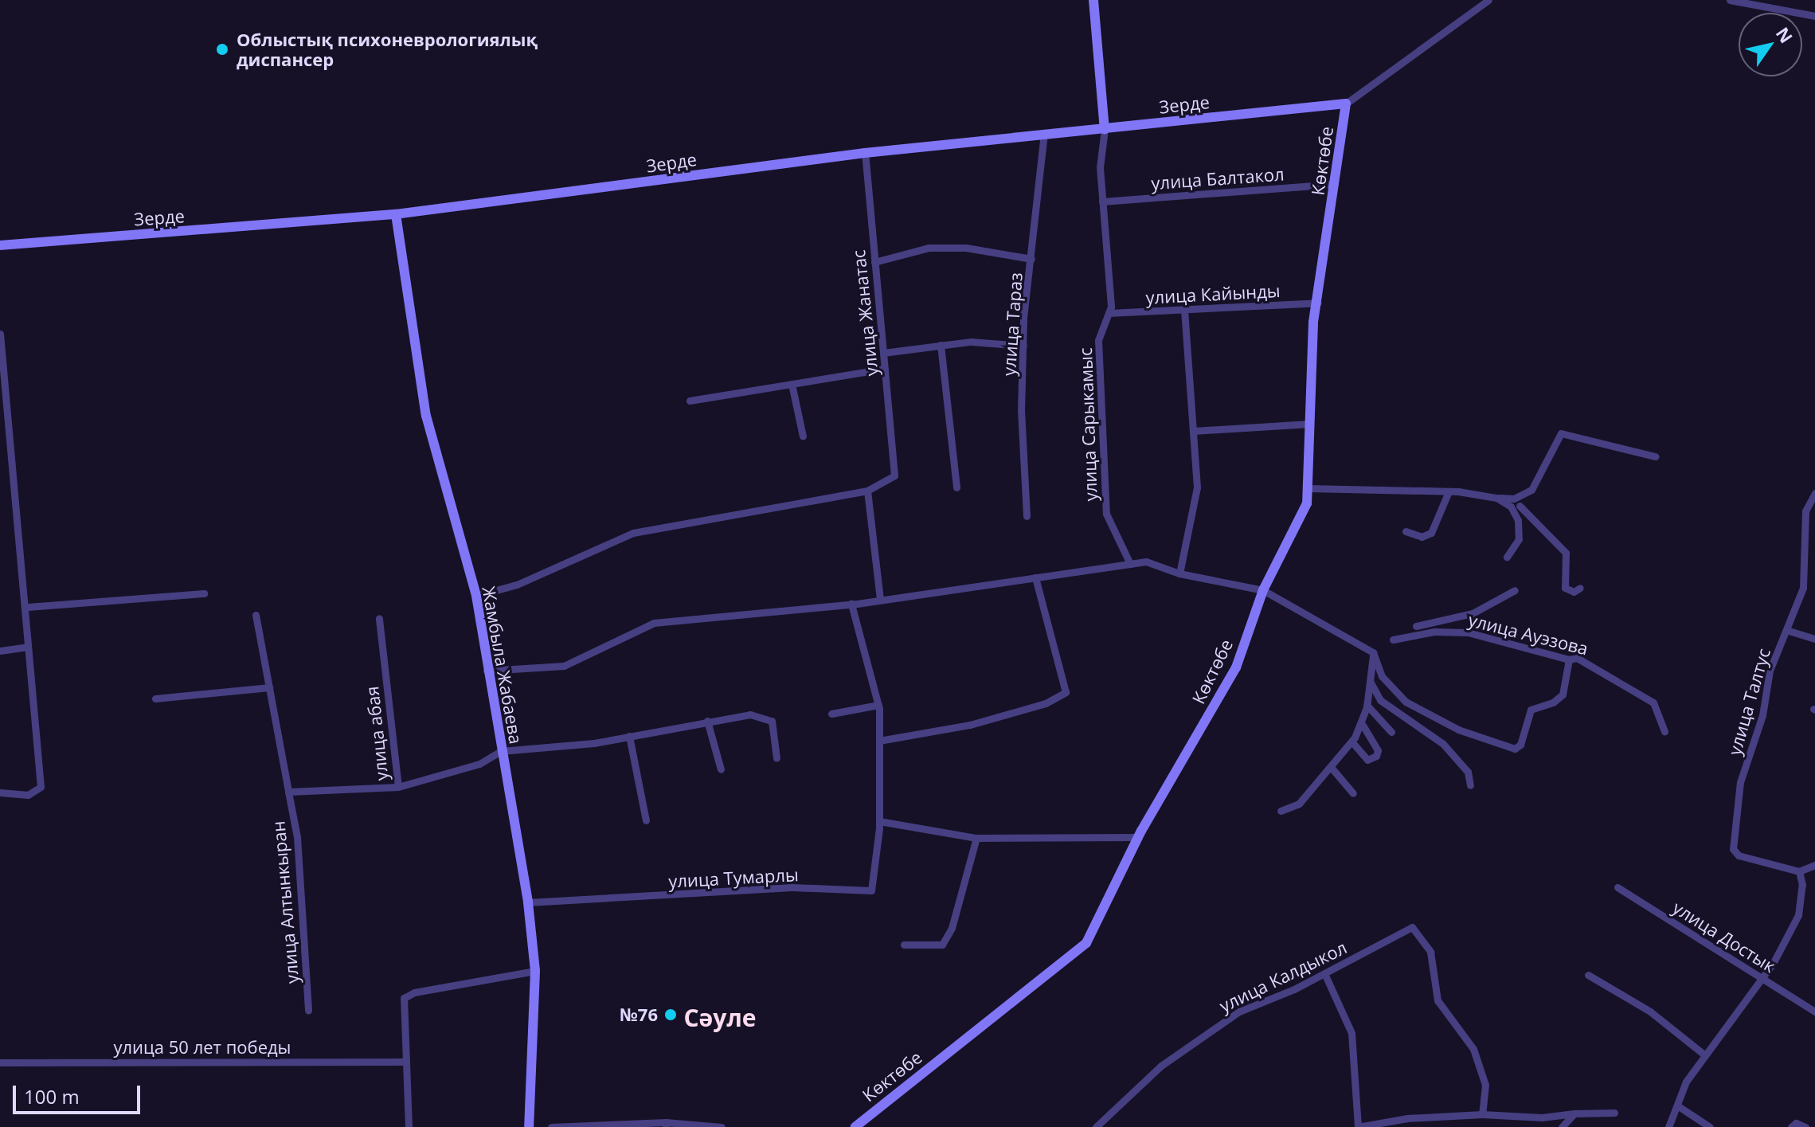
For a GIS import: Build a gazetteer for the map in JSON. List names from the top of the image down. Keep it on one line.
{"streets":{"street":["Зерде","Көктөбе","улица Балтакол","улица Кайынды","улица Жанатас","улица Тараз","улица Сарыкамыс","улица Ауэзова","Жамбыла Жабаева","улица Талтус","улица абая","улица Тумарлы","улица Алтынкыран","улица Достык","улица Калдыкол","улица 50 лет победы"]},"crossings":[["Зерде","Көктөбе"],["Зерде","улица Жанатас"],["Зерде","улица Тараз"],["Зерде","улица Сарыкамыс"],["Зерде","Жамбыла Жабаева"],["Көктөбе","улица Балтакол"],["Көктөбе","улица Кайынды"],["улица Балтакол","улица Сарыкамыс"],["улица Кайынды","улица Сарыкамыс"],["Жамбыла Жабаева","улица Тумарлы"],["улица абая","улица Алтынкыран"]],"districts":["Сәуле"],"places":["Облыстық психоневрологиялық диспансер","№76"],"scale_bar":"100 m","north":"top right"}
